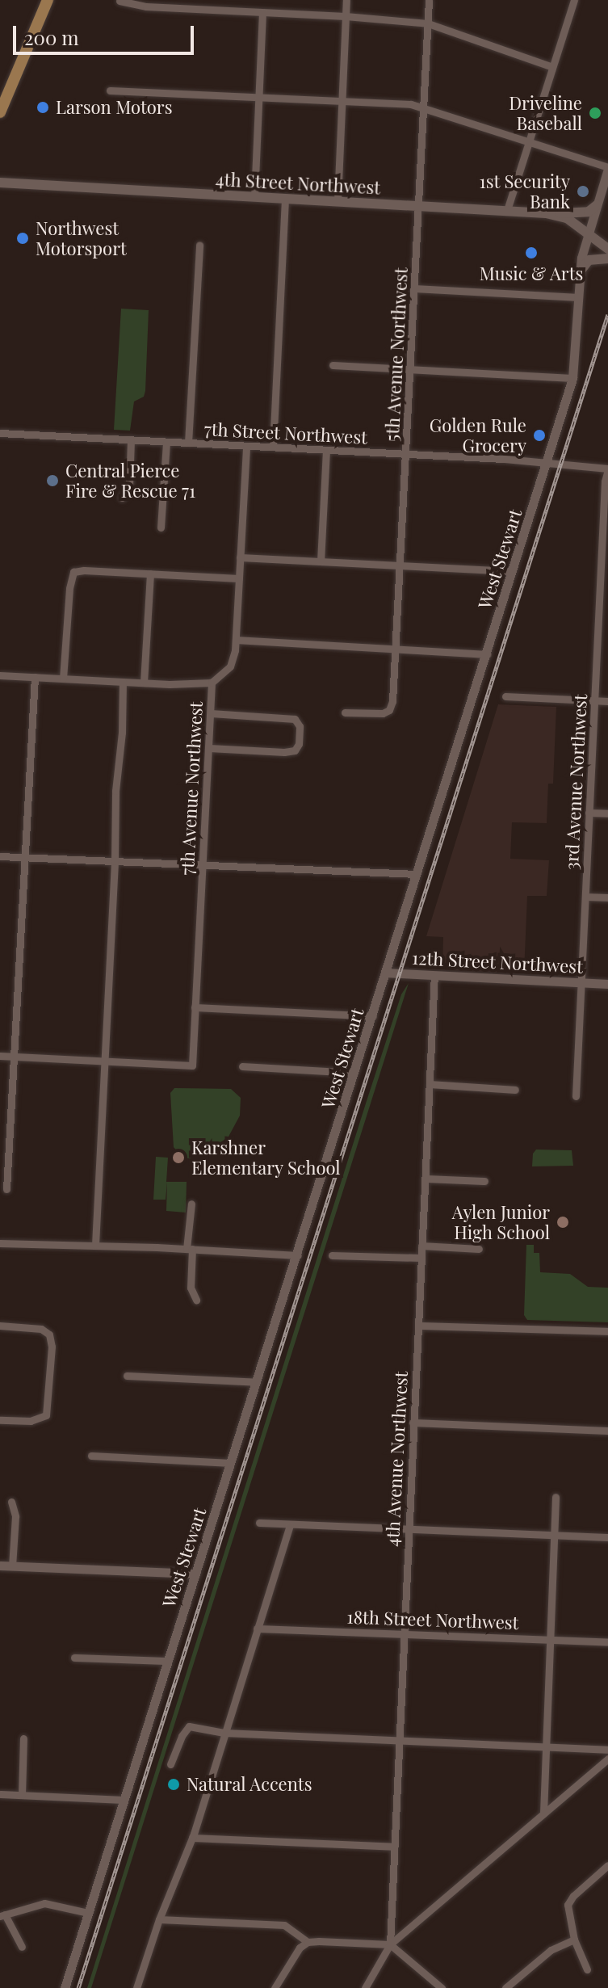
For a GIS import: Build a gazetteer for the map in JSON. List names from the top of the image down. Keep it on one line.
{"streets":{"main road":["4th Street Northwest"],"street":["5th Avenue Northwest","7th Street Northwest","West Stewart","3rd Avenue Northwest","7th Avenue Northwest","12th Street Northwest","4th Avenue Northwest","18th Street Northwest"]},"crossings":[["4th Street Northwest","5th Avenue Northwest"],["4th Street Northwest","West Stewart"],["5th Avenue Northwest","7th Street Northwest"],["7th Street Northwest","West Stewart"],["7th Street Northwest","3rd Avenue Northwest"],["7th Street Northwest","7th Avenue Northwest"],["West Stewart","12th Street Northwest"],["3rd Avenue Northwest","12th Street Northwest"],["12th Street Northwest","4th Avenue Northwest"],["4th Avenue Northwest","18th Street Northwest"]],"places":["Larson Motors","Driveline Baseball","1st Security Bank","Northwest Motorsport","Music & Arts","Golden Rule Grocery","Central Pierce Fire & Rescue 71","Karshner Elementary School","Aylen Junior High School","Natural Accents"],"scale_bar":"200 m"}
